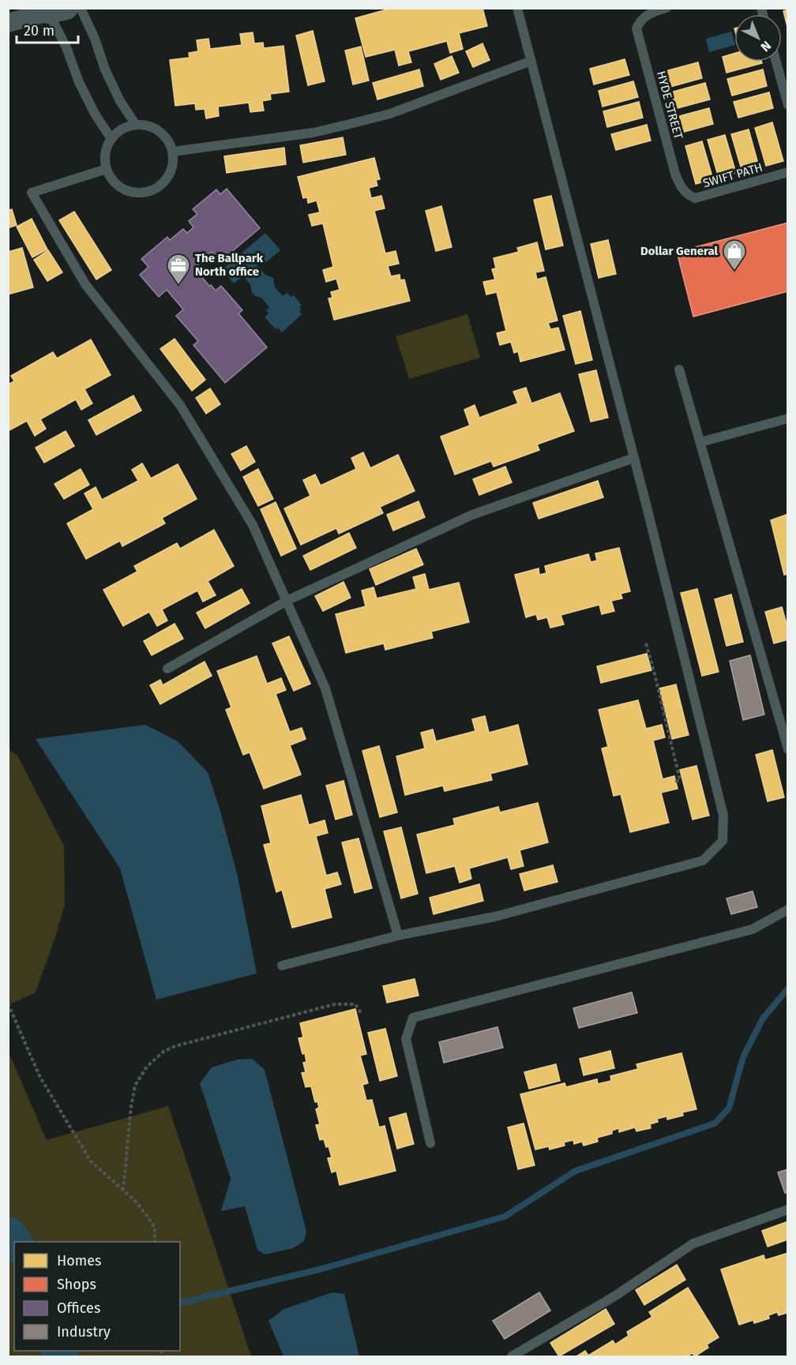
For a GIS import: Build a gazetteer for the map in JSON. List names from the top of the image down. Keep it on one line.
{"streets":{"lane":["HYDE STREET","SWIFT PATH"]},"crossings":[["HYDE STREET","SWIFT PATH"]],"places":{"shop":["Dollar General"],"office":["The Ballpark North office"]},"legend":["Homes","Shops","Offices","Industry"],"scale_bar":"20 m","north":"bottom right"}
